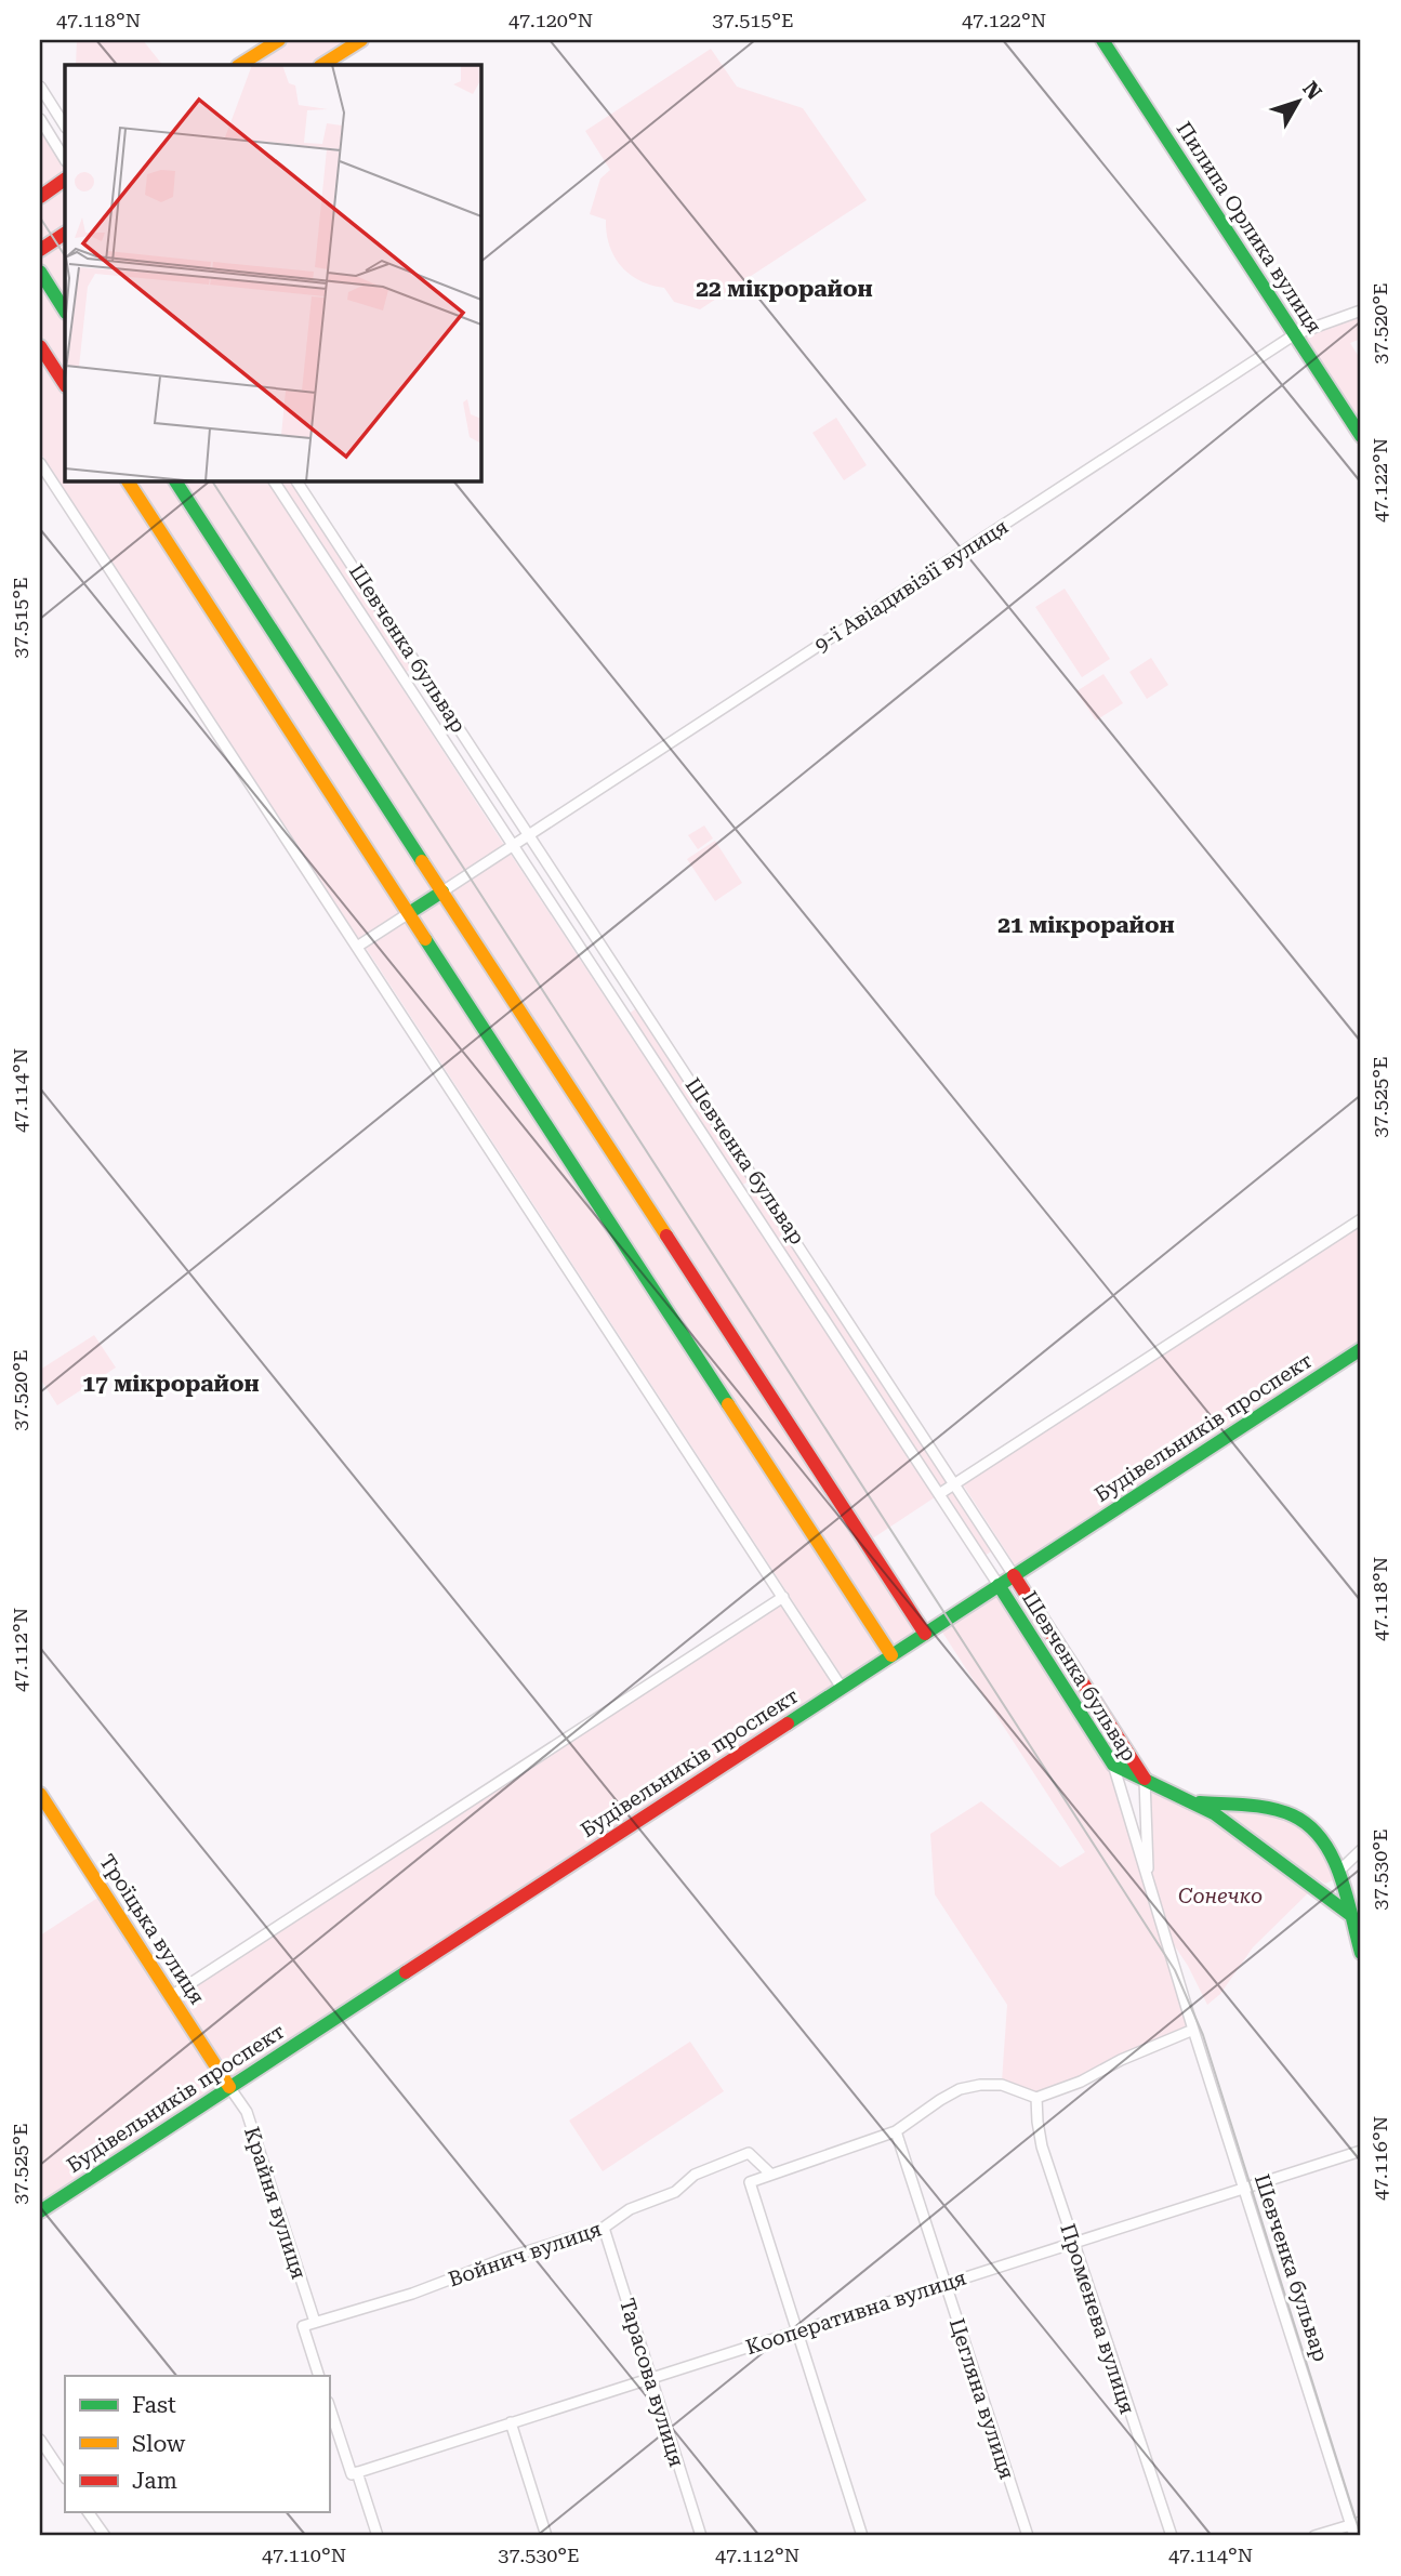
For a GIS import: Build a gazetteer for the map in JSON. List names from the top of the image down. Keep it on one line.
{"streets":{"main road":["Пилипа Орлика вулиця","Шевченка бульвар","Будівельників проспект","Троїцька вулиця"],"street":["9-ї Авіадивізії вулиця","Крайня вулиця","Войнич вулиця","Кооперативна вулиця","Променева вулиця","Тарасова вулиця","Цегляна вулиця"]},"crossings":[["Пилипа Орлика вулиця","9-ї Авіадивізії вулиця"],["9-ї Авіадивізії вулиця","Шевченка бульвар"],["Шевченка бульвар","Будівельників проспект"],["Шевченка бульвар","Кооперативна вулиця"],["Будівельників проспект","Троїцька вулиця"],["Будівельників проспект","Крайня вулиця"],["Троїцька вулиця","Крайня вулиця"],["Крайня вулиця","Войнич вулиця"],["Войнич вулиця","Тарасова вулиця"],["Кооперативна вулиця","Променева вулиця"],["Кооперативна вулиця","Тарасова вулиця"],["Кооперативна вулиця","Цегляна вулиця"]],"districts":["22 мікрорайон","21 мікрорайон","17 мікрорайон"],"parks":["Сонечко"],"legend":["Fast","Slow","Jam"],"north":"top right","coordinates":["47.118°N","47.120°N","37.515°E","47.122°N","37.520°E","47.114°N","37.525°E","47.112°N","37.530°E","47.116°N","47.110°N"]}
